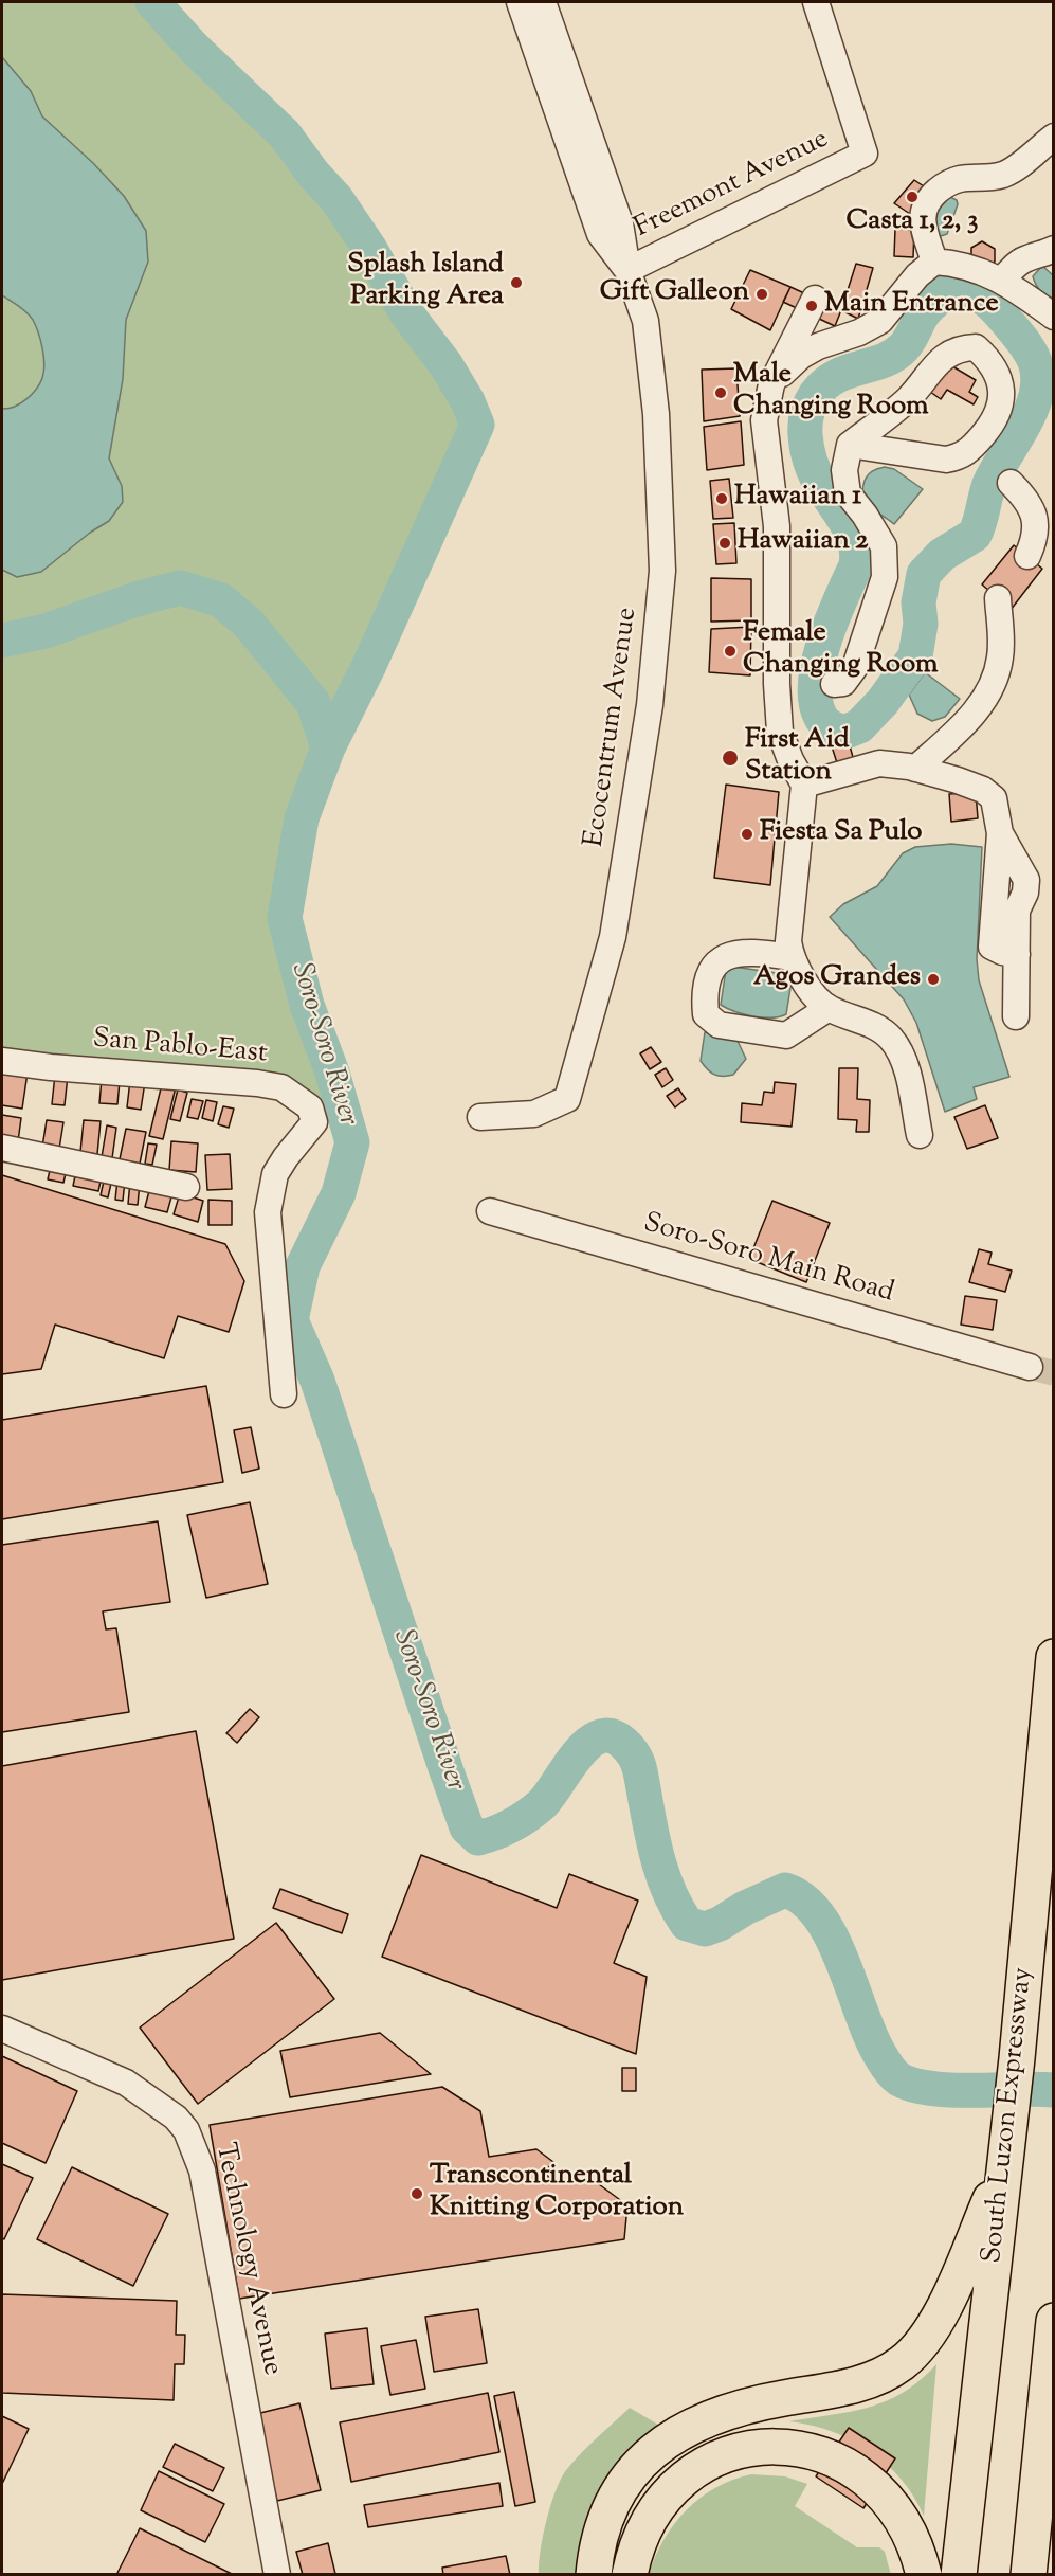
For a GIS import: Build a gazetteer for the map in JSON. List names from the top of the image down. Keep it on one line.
{"streets":{"highway":["South Luzon Expressway"],"street":["Freemont Avenue","Ecocentrum Avenue","San Pablo-East","Soro-Soro Main Road","Technology Avenue"]},"crossings":[["Freemont Avenue","Ecocentrum Avenue"]],"water":["Soro-Soro River"],"places":["Casta 1, 2, 3","Splash Island Parking Area","Gift Galleon","Main Entrance","Male Changing Room","Hawaiian 1","Hawaiian 2","Female Changing Room","First Aid Station","Fiesta Sa Pulo","Agos Grandes","Transcontinental Knitting Corporation"]}
